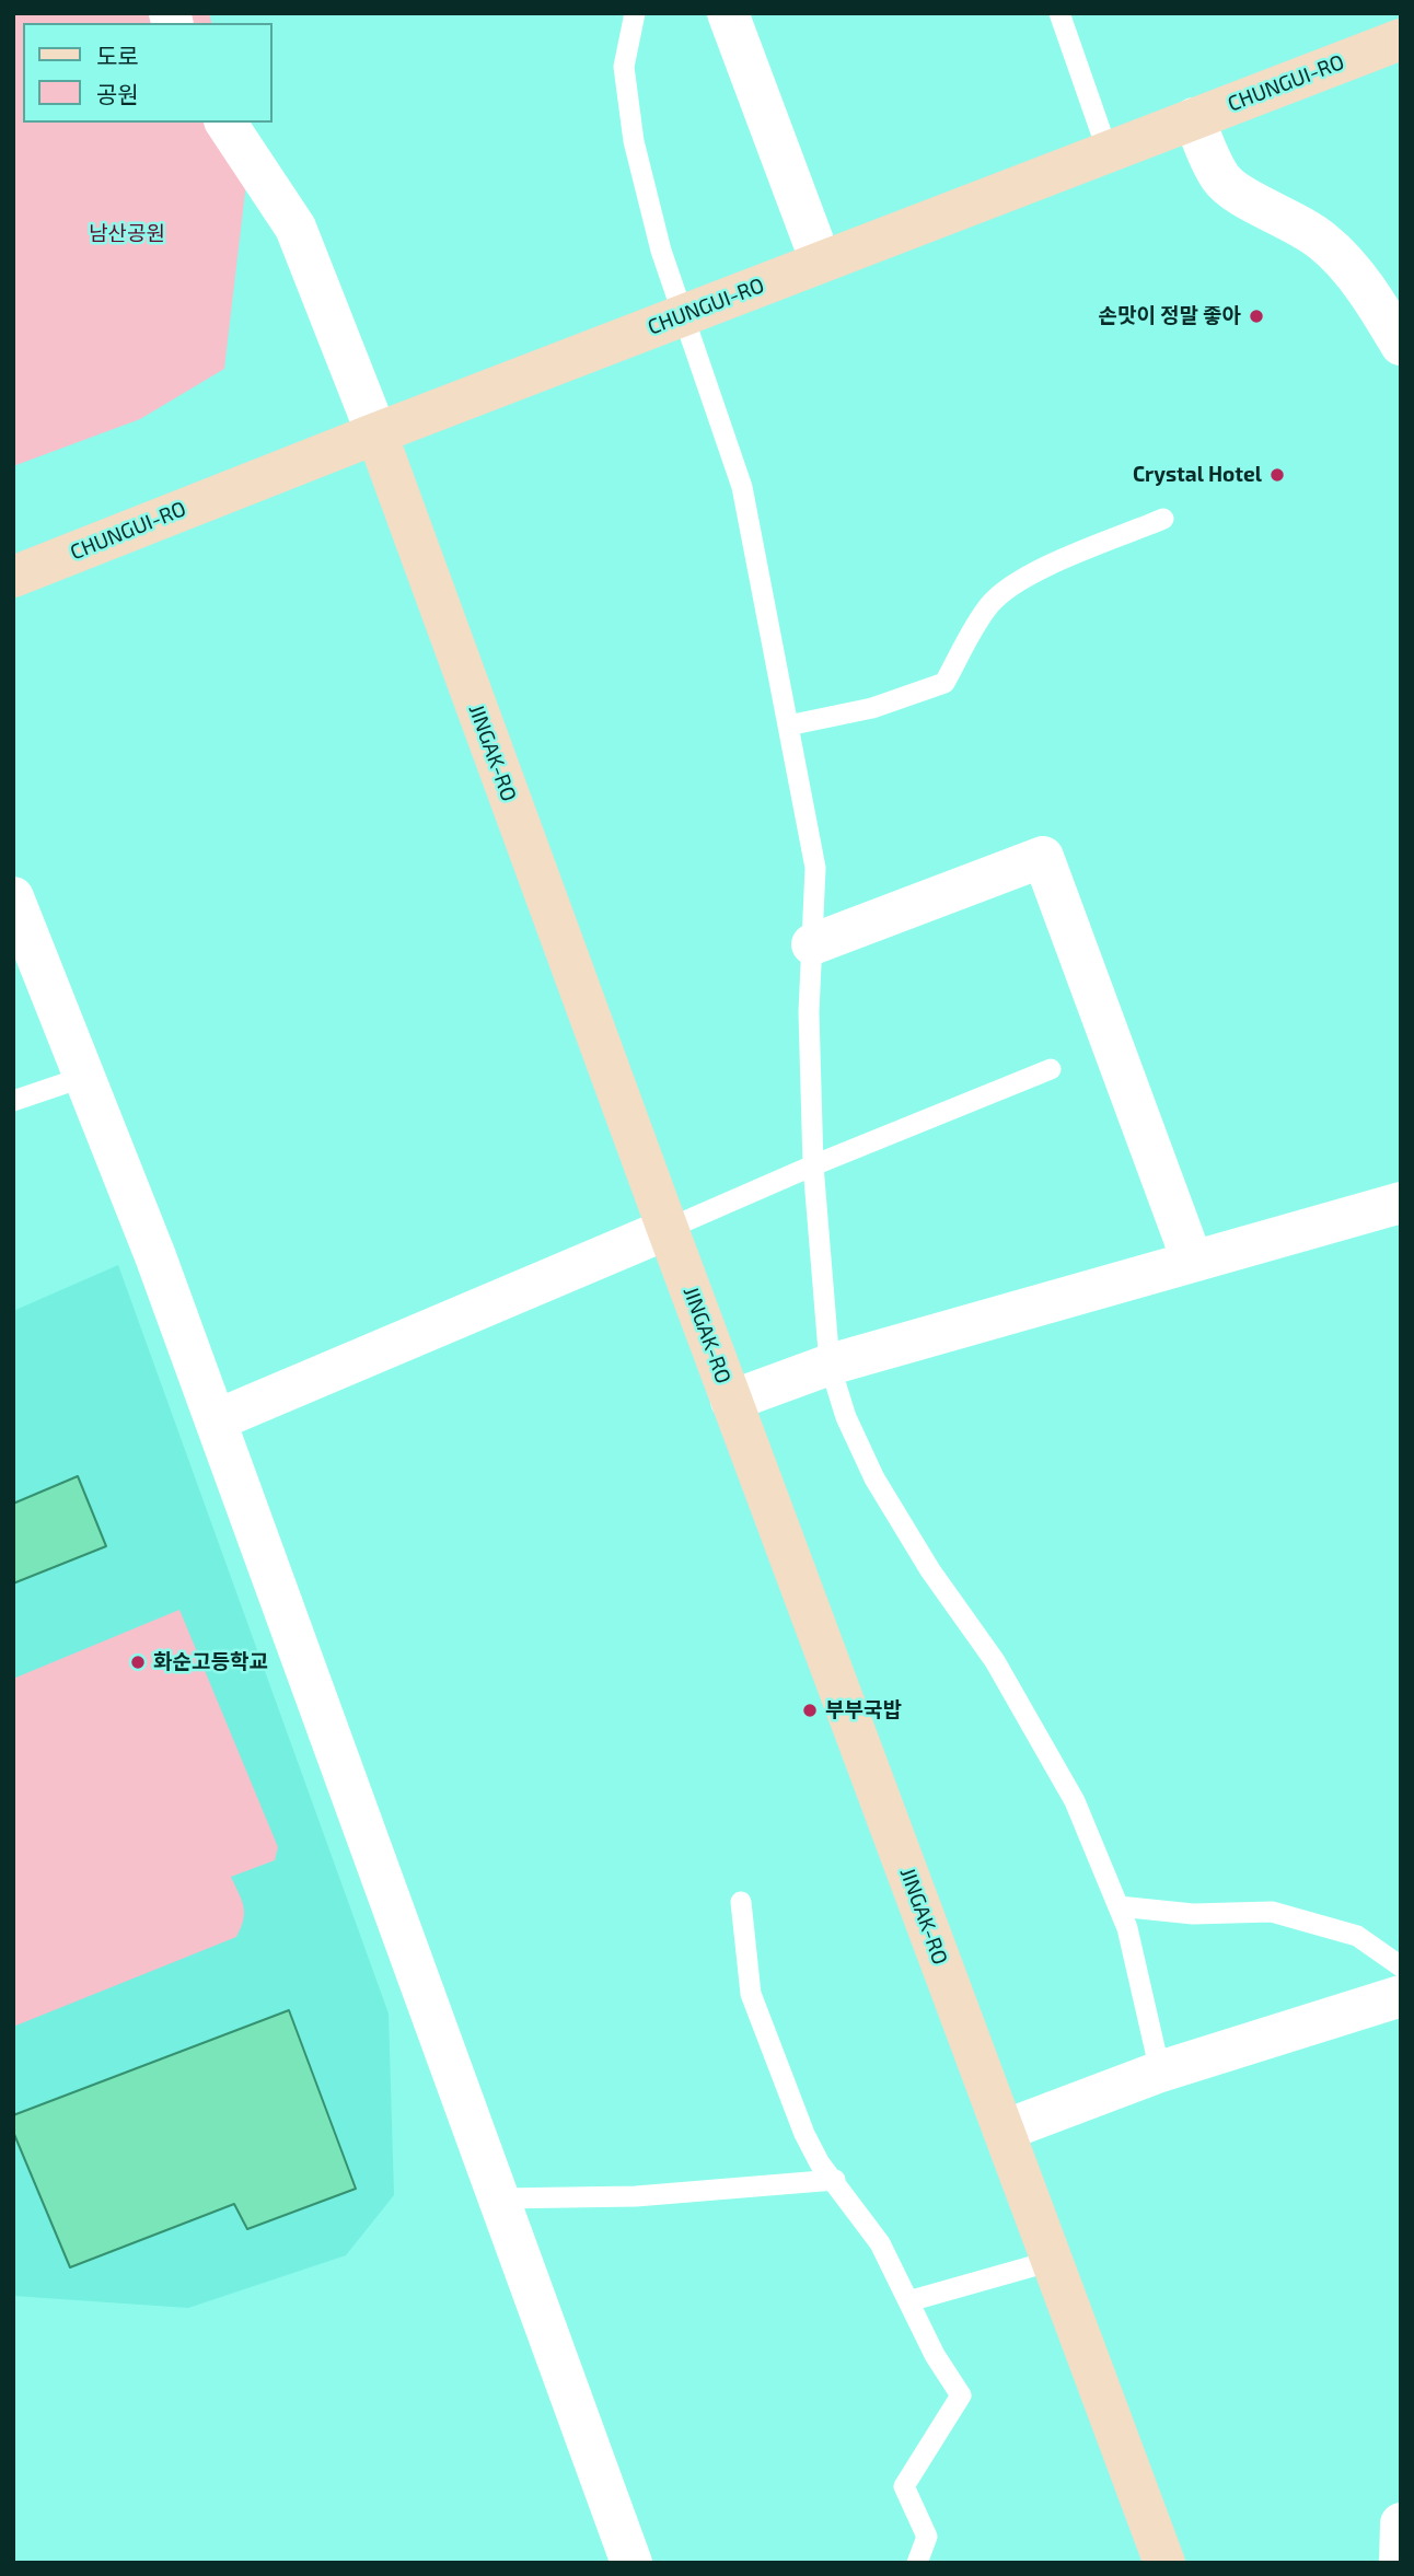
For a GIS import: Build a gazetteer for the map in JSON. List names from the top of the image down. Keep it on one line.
{"streets":{"street":["CHUNGUI-RO","JINGAK-RO"]},"crossings":[["CHUNGUI-RO","JINGAK-RO"]],"parks":["남산공원"],"places":["손맛이 정말 좋아","Crystal Hotel","화순고등학교","부부국밥"],"legend":["도로","공원"]}
